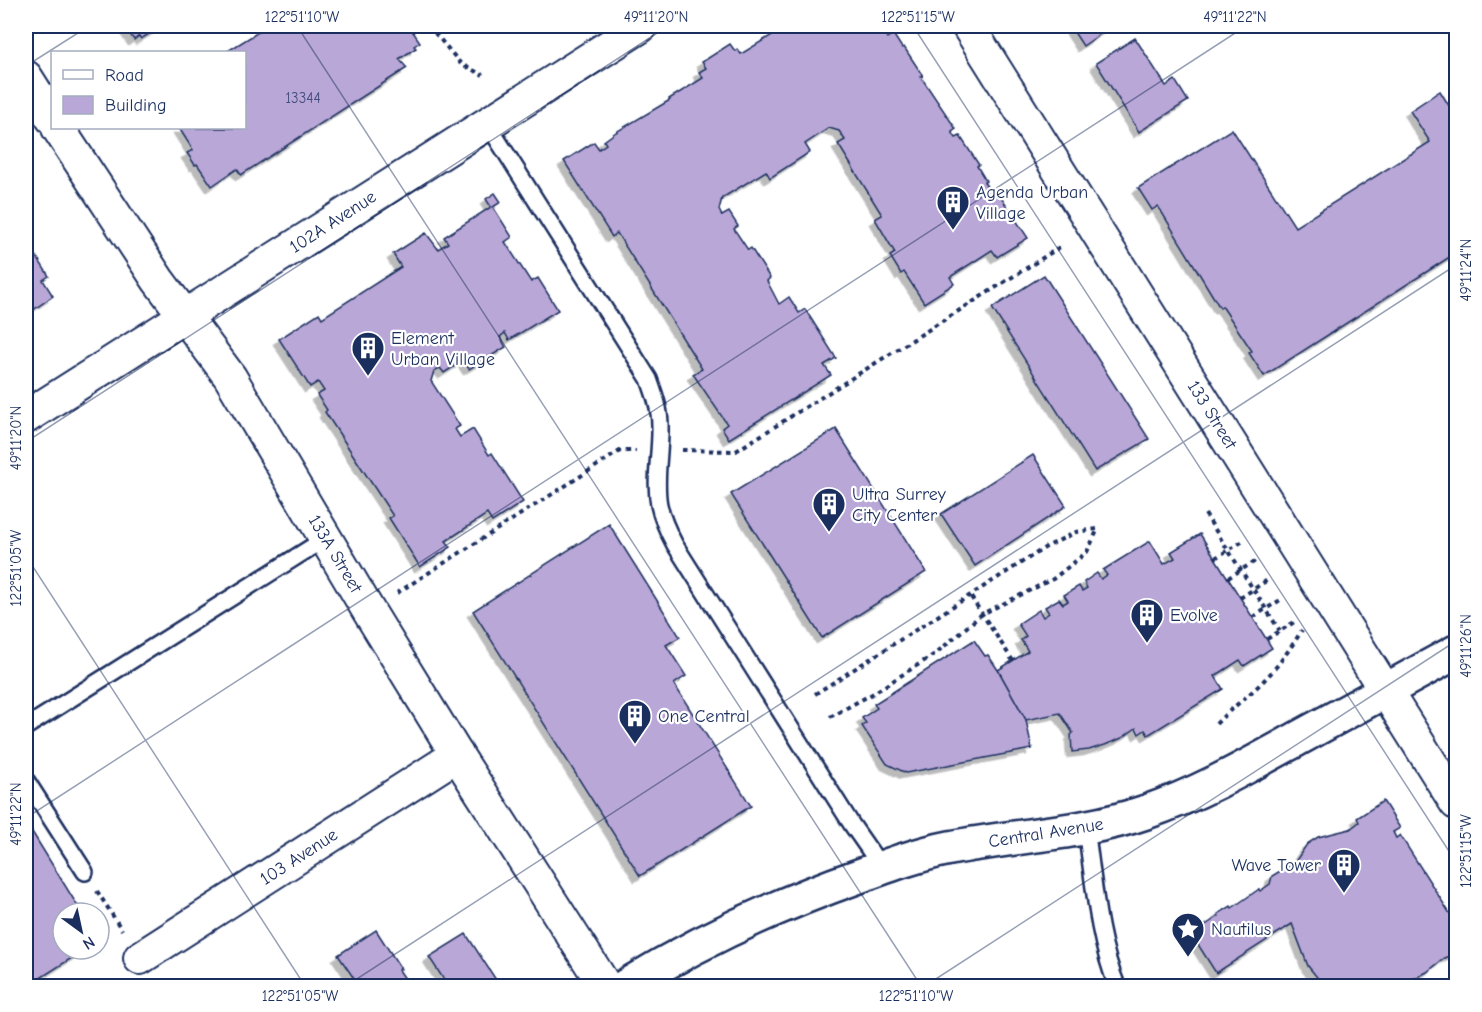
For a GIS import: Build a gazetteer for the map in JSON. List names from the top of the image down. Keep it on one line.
{"streets":{"street":["102A Avenue","133 Street","133A Street","Central Avenue","103 Avenue"]},"crossings":[["102A Avenue","133A Street"],["133 Street","Central Avenue"],["133A Street","103 Avenue"]],"places":{"building":["Agenda Urban Village","Element Urban Village","Ultra Surrey City Center","Evolve","One Central","Wave Tower"],"place":["Nautilus"]},"house_numbers":["13344"],"legend":["Road","Building"],"north":"bottom right","coordinates":["122°51'10\"W","49°11'20\"N","122°51'15\"W","49°11'22\"N","49°11'24\"N","122°51'05\"W","49°11'26\"N"]}
